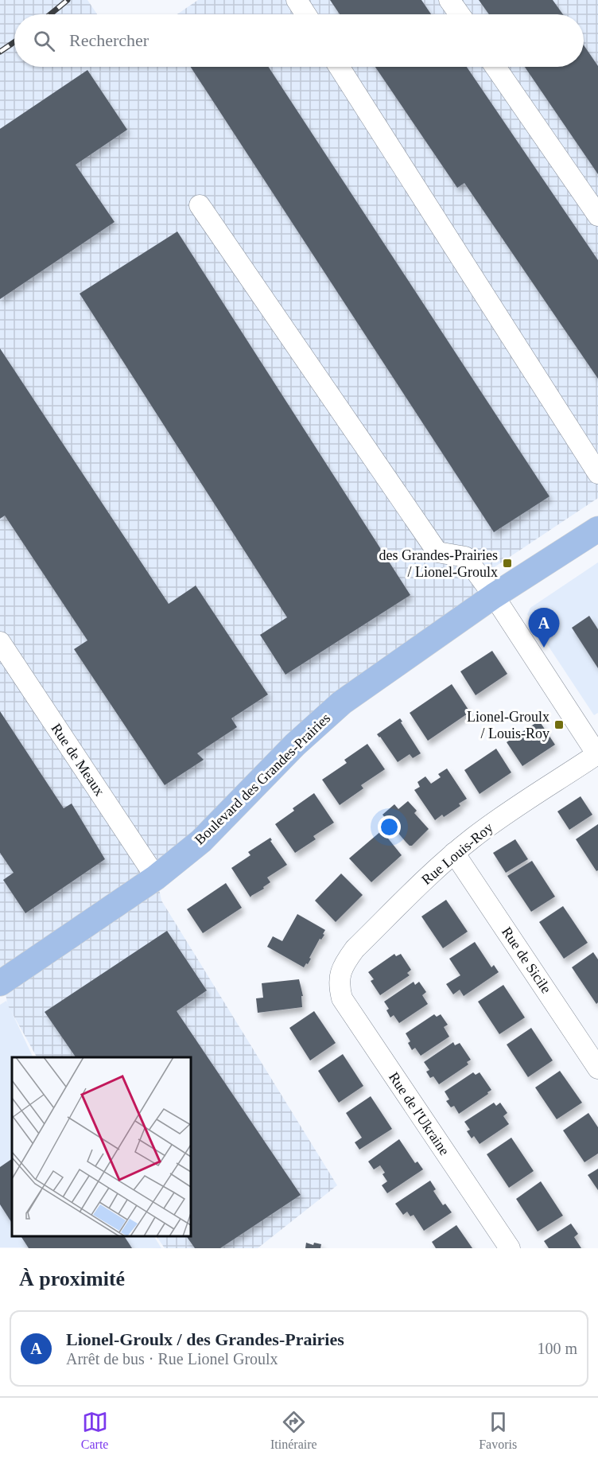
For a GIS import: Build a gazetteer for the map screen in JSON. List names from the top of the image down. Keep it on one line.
{"streets":{"main road":["Boulevard des Grandes-Prairies"],"street":["Rue de Meaux","Rue Louis-Roy","Rue de Sicile","Rue de l'Ukraine"]},"crossings":[["Rue de Meaux","Boulevard des Grandes-Prairies"],["Rue Louis-Roy","Rue de Sicile"],["Rue Louis-Roy","Rue de l'Ukraine"]],"places":{"transit":["des Grandes-Prairies / Lionel-Groulx","Lionel-Groulx / Louis-Roy"]},"page":{"search":"Rechercher","pins":"A","heading":"À proximité","list":[{"mark":"A","name":"Lionel-Groulx / des Grandes-Prairies","note":"Arrêt de bus · Rue Lionel Groulx","value":"100 m"}],"nav":["Carte","Itinéraire","Favoris"]}}
